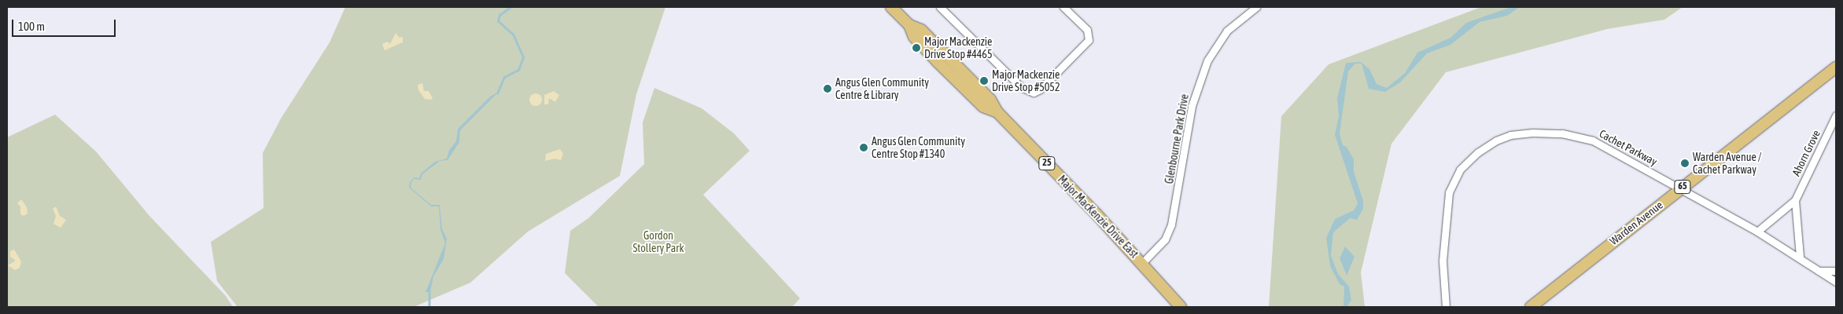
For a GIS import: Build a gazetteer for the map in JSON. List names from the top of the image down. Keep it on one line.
{"streets":{"main road":["25","65","Major MacKenzie Drive East","Warden Avenue"],"street":["Glenbourne Park Drive","Cachet Parkway","Ahorn Grove"]},"crossings":[["Glenbourne Park Drive","Major MacKenzie Drive East"],["Cachet Parkway","Ahorn Grove"],["Cachet Parkway","Warden Avenue"]],"parks":["Gordon Stollery Park"],"places":["Major Mackenzie Drive Stop #4465","Major Mackenzie Drive Stop #5052","Angus Glen Community Centre & Library","Angus Glen Community Centre Stop #1340","Warden Avenue / Cachet Parkway"],"scale_bar":"100 m"}
